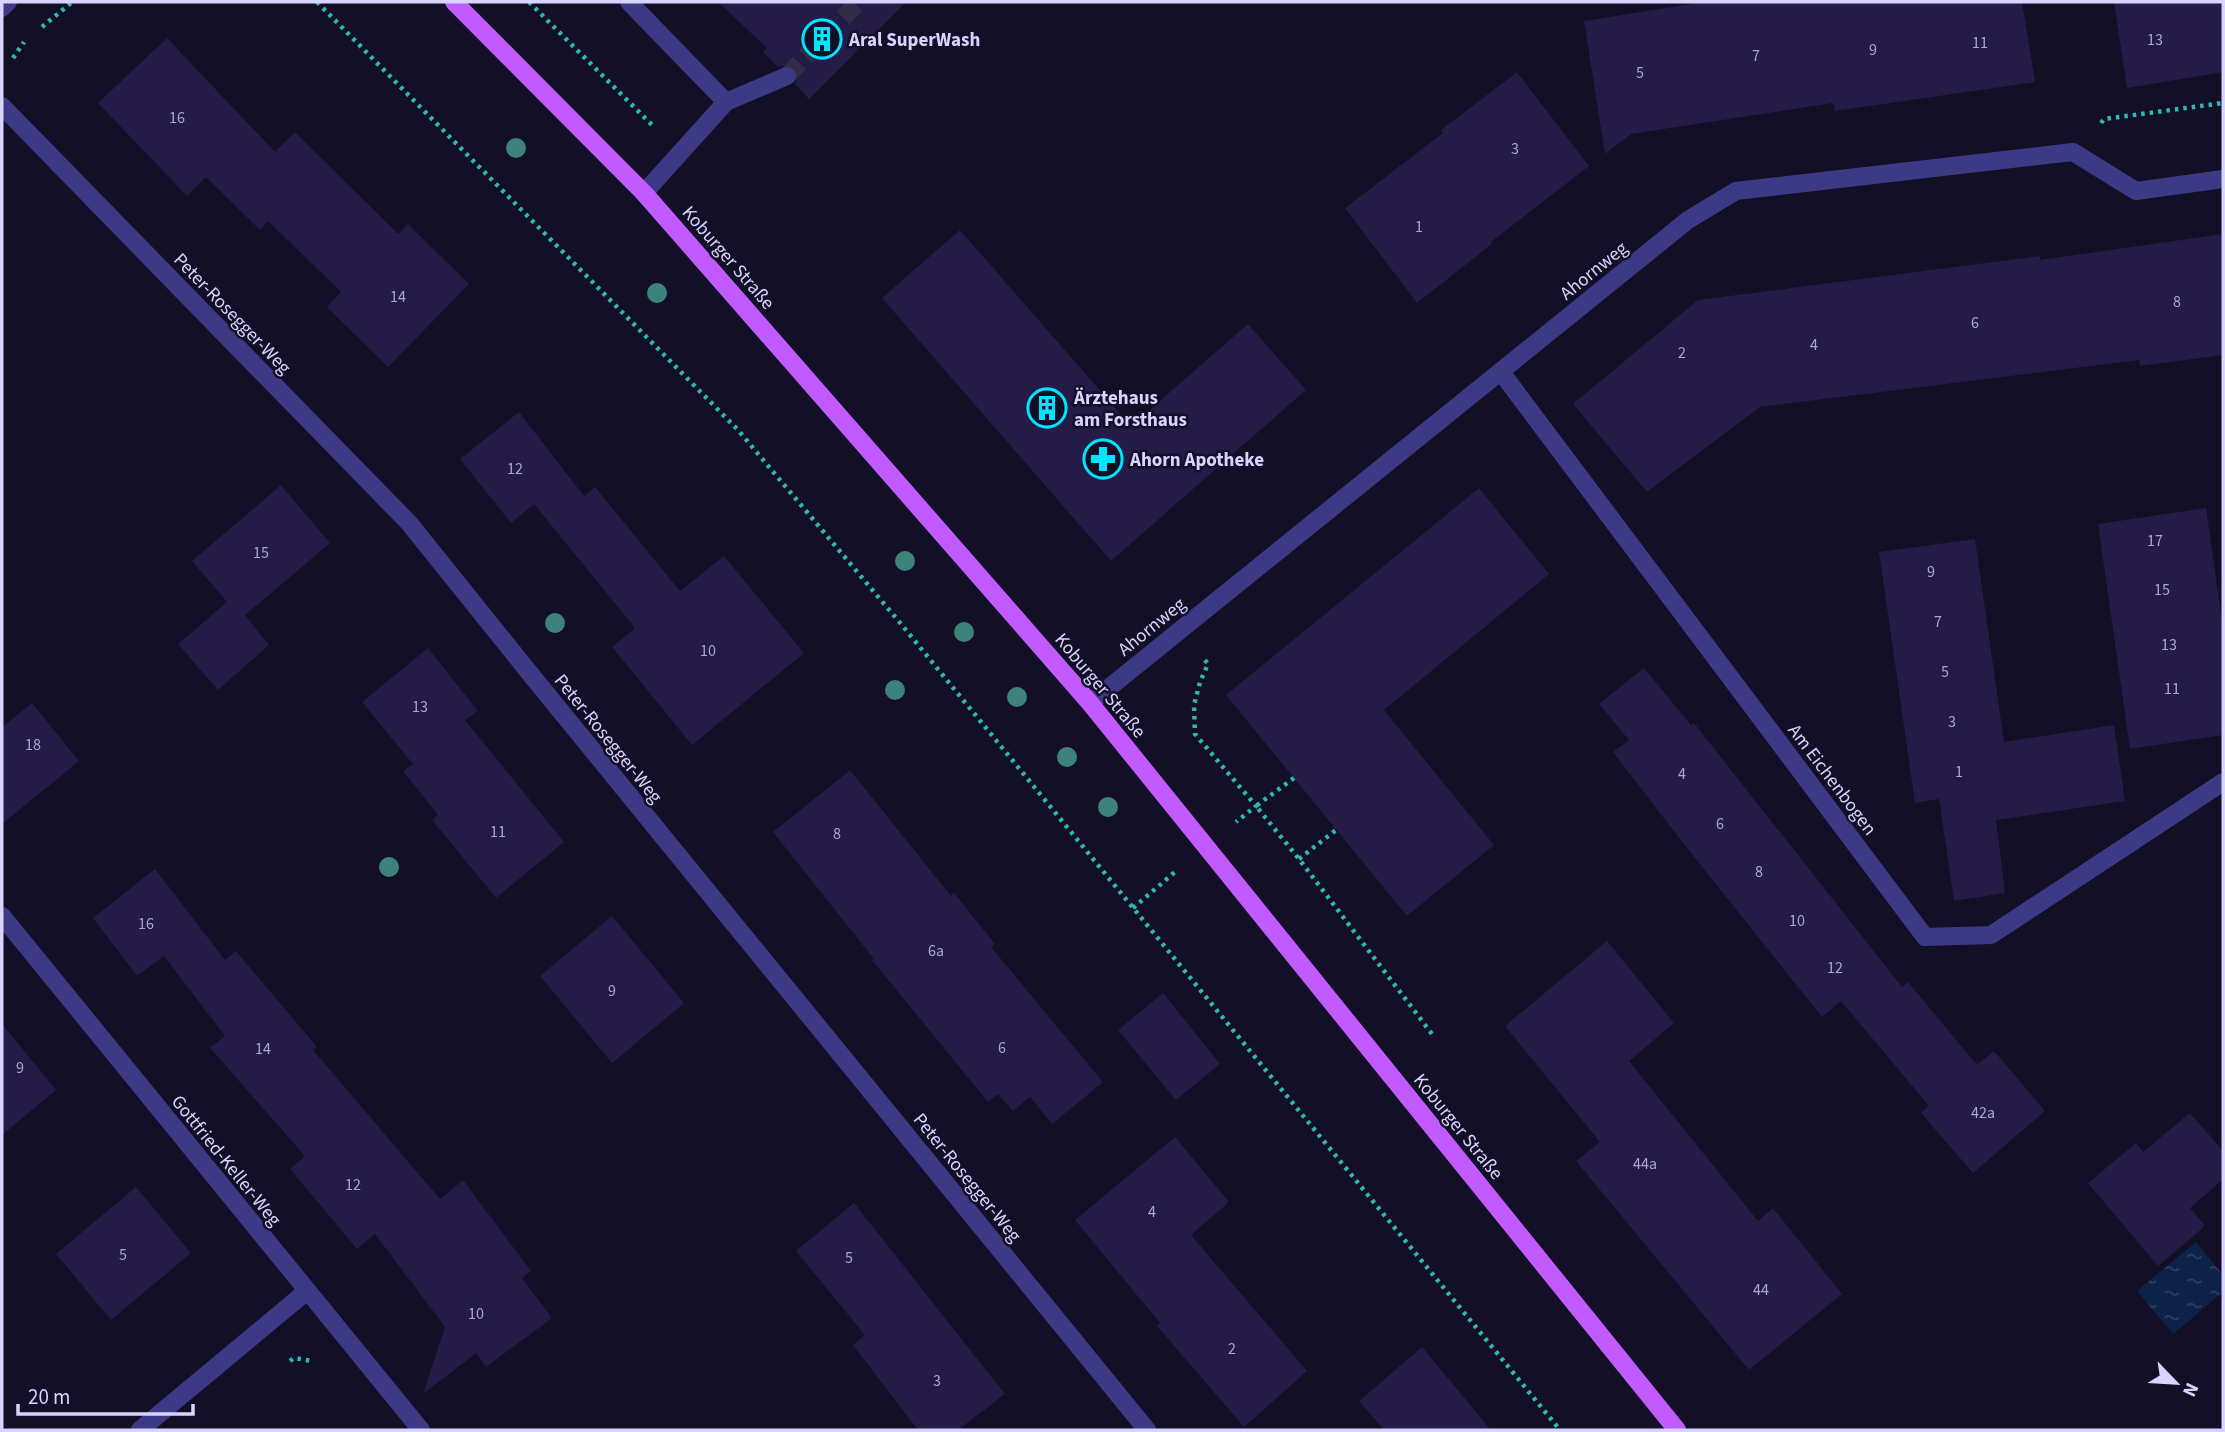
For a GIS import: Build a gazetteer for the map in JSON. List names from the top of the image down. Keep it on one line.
{"streets":{"main road":["Koburger Straße"],"street":["Ahornweg","Peter-Rosegger-Weg","Am Eichenbogen","Gottfried-Keller-Weg"]},"crossings":[["Koburger Straße","Ahornweg"],["Ahornweg","Am Eichenbogen"]],"places":{"building":["Aral SuperWash","Ärztehaus am Forsthaus"],"pharmacy":["Ahorn Apotheke"]},"house_numbers":["13","11","9","7","5","16","3","1","14","8","6","4","2","12","17","15","9","15","7","13","10","5","11","13","3","18","1","4","6","11","8","8","10","16","6a","12","9","6","14","9","42a","44a","12","4","5","5","44","10","2","3"],"scale_bar":"20 m","north":"bottom right"}
